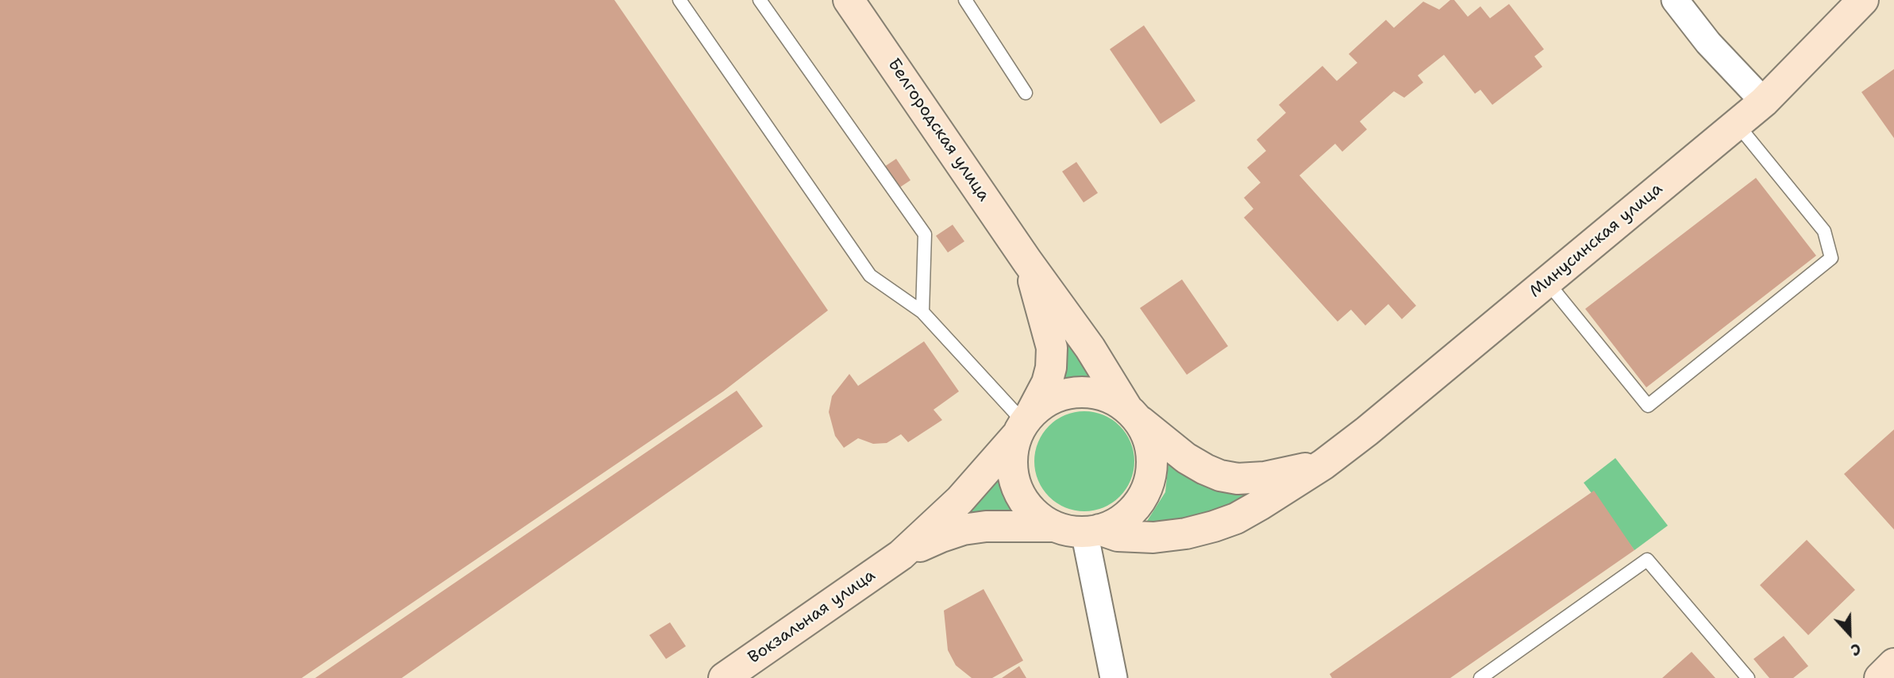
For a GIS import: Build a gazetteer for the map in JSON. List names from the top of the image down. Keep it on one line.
{"streets":{"main road":["Белгородская улица","Минусинская улица","Вокзальная улица"]},"crossings":[["Белгородская улица","Минусинская улица"],["Белгородская улица","Вокзальная улица"],["Минусинская улица","Вокзальная улица"]],"north":"bottom"}
